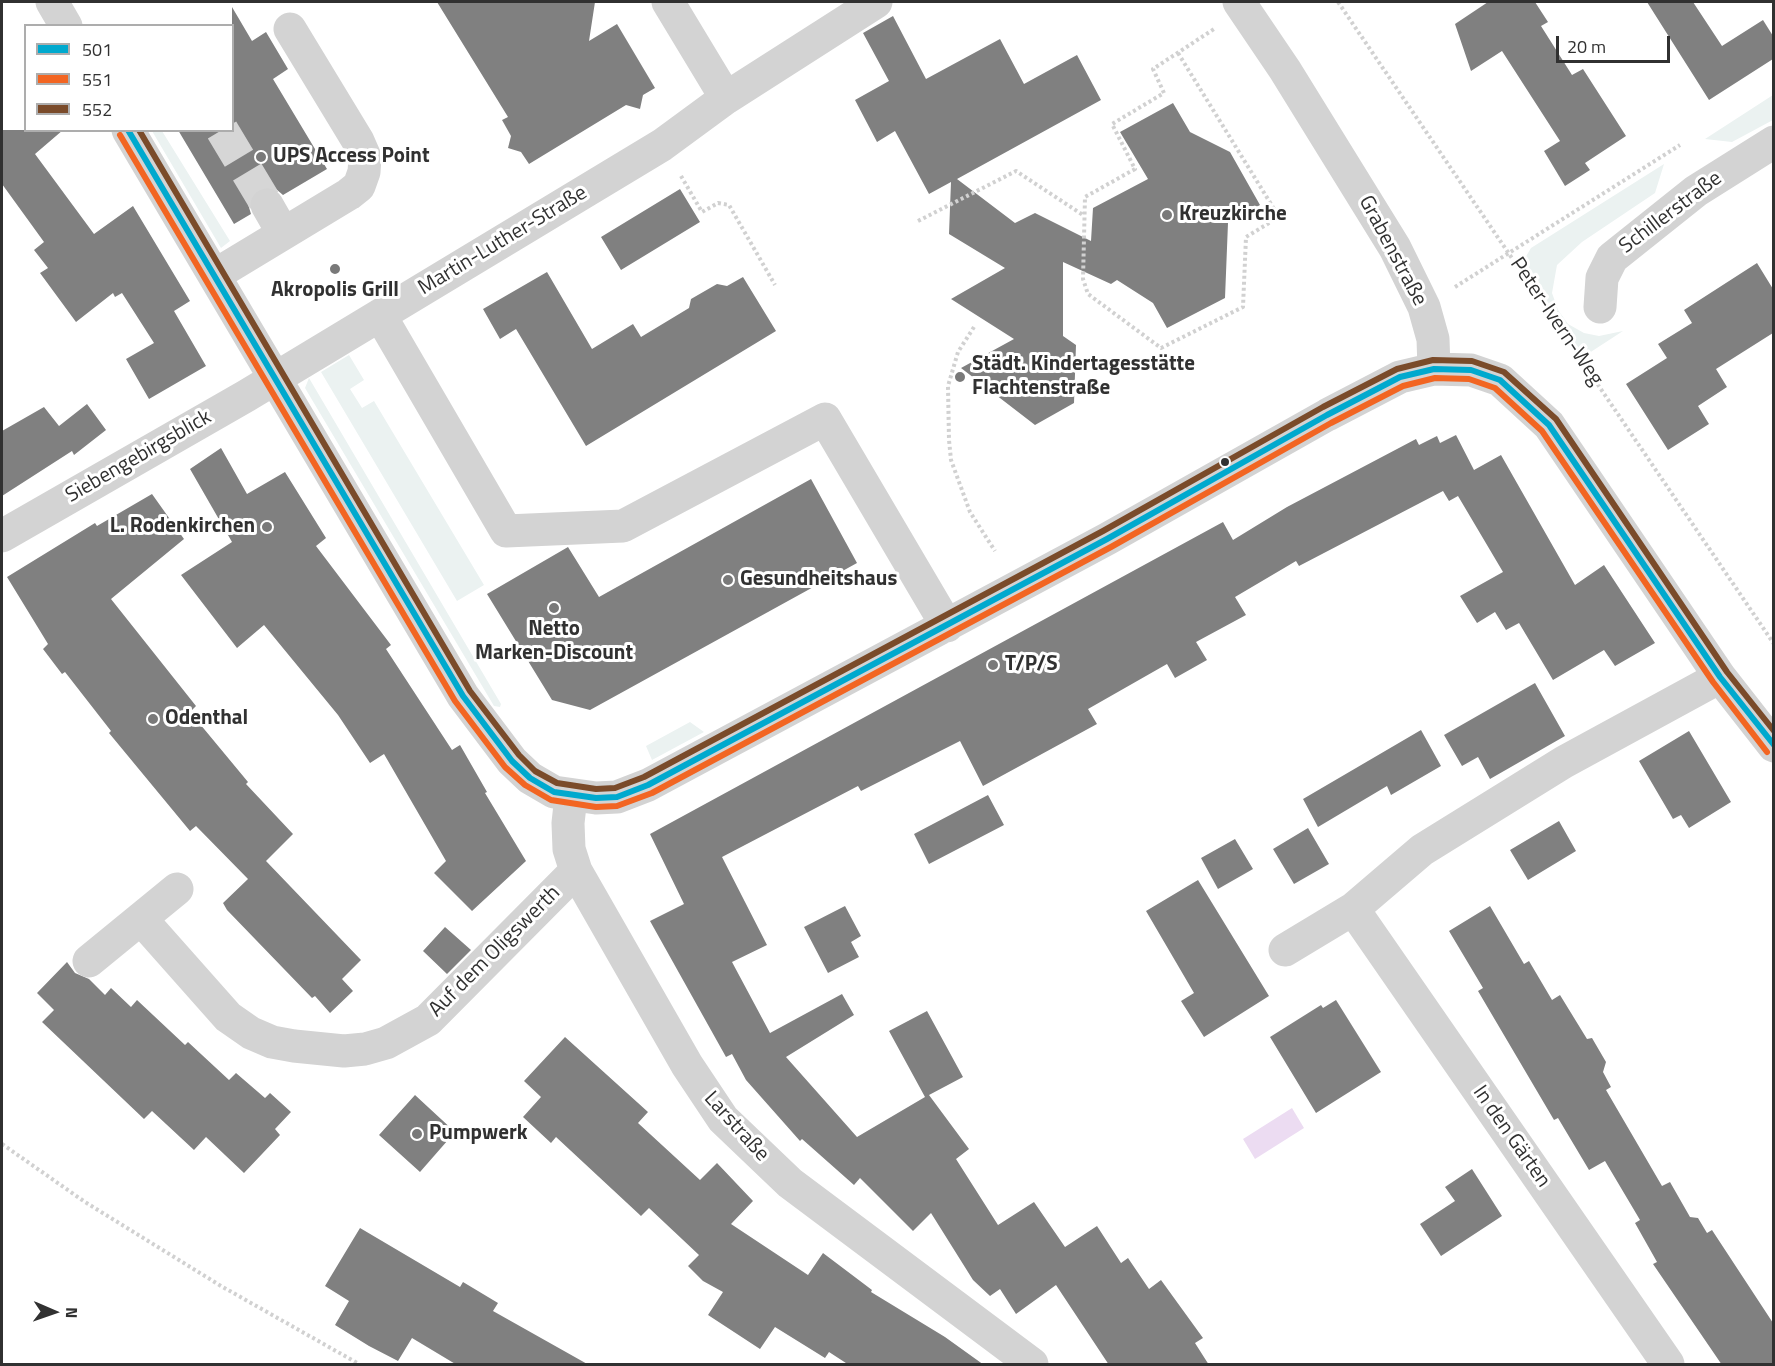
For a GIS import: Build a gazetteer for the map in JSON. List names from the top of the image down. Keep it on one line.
{"streets":{"street":["Schillerstraße","Martin-Luther-Straße","Grabenstraße","Siebengebirgsblick","Auf dem Oligswerth","Larstraße","In den Gärten"],"path":["Peter-Ivern-Weg"]},"crossings":[["Martin-Luther-Straße","Siebengebirgsblick"],["Auf dem Oligswerth","Larstraße"]],"places":["UPS Access Point","Kreuzkirche","Akropolis Grill","Städt. Kindertagesstätte Flachtenstraße","L. Rodenkirchen","Gesundheitshaus","Netto Marken-Discount","T/P/S","Odenthal","Pumpwerk"],"lines":["transit line 501","transit line 552","transit line 551"],"legend":["501","551","552"],"scale_bar":"20 m","north":"right"}
